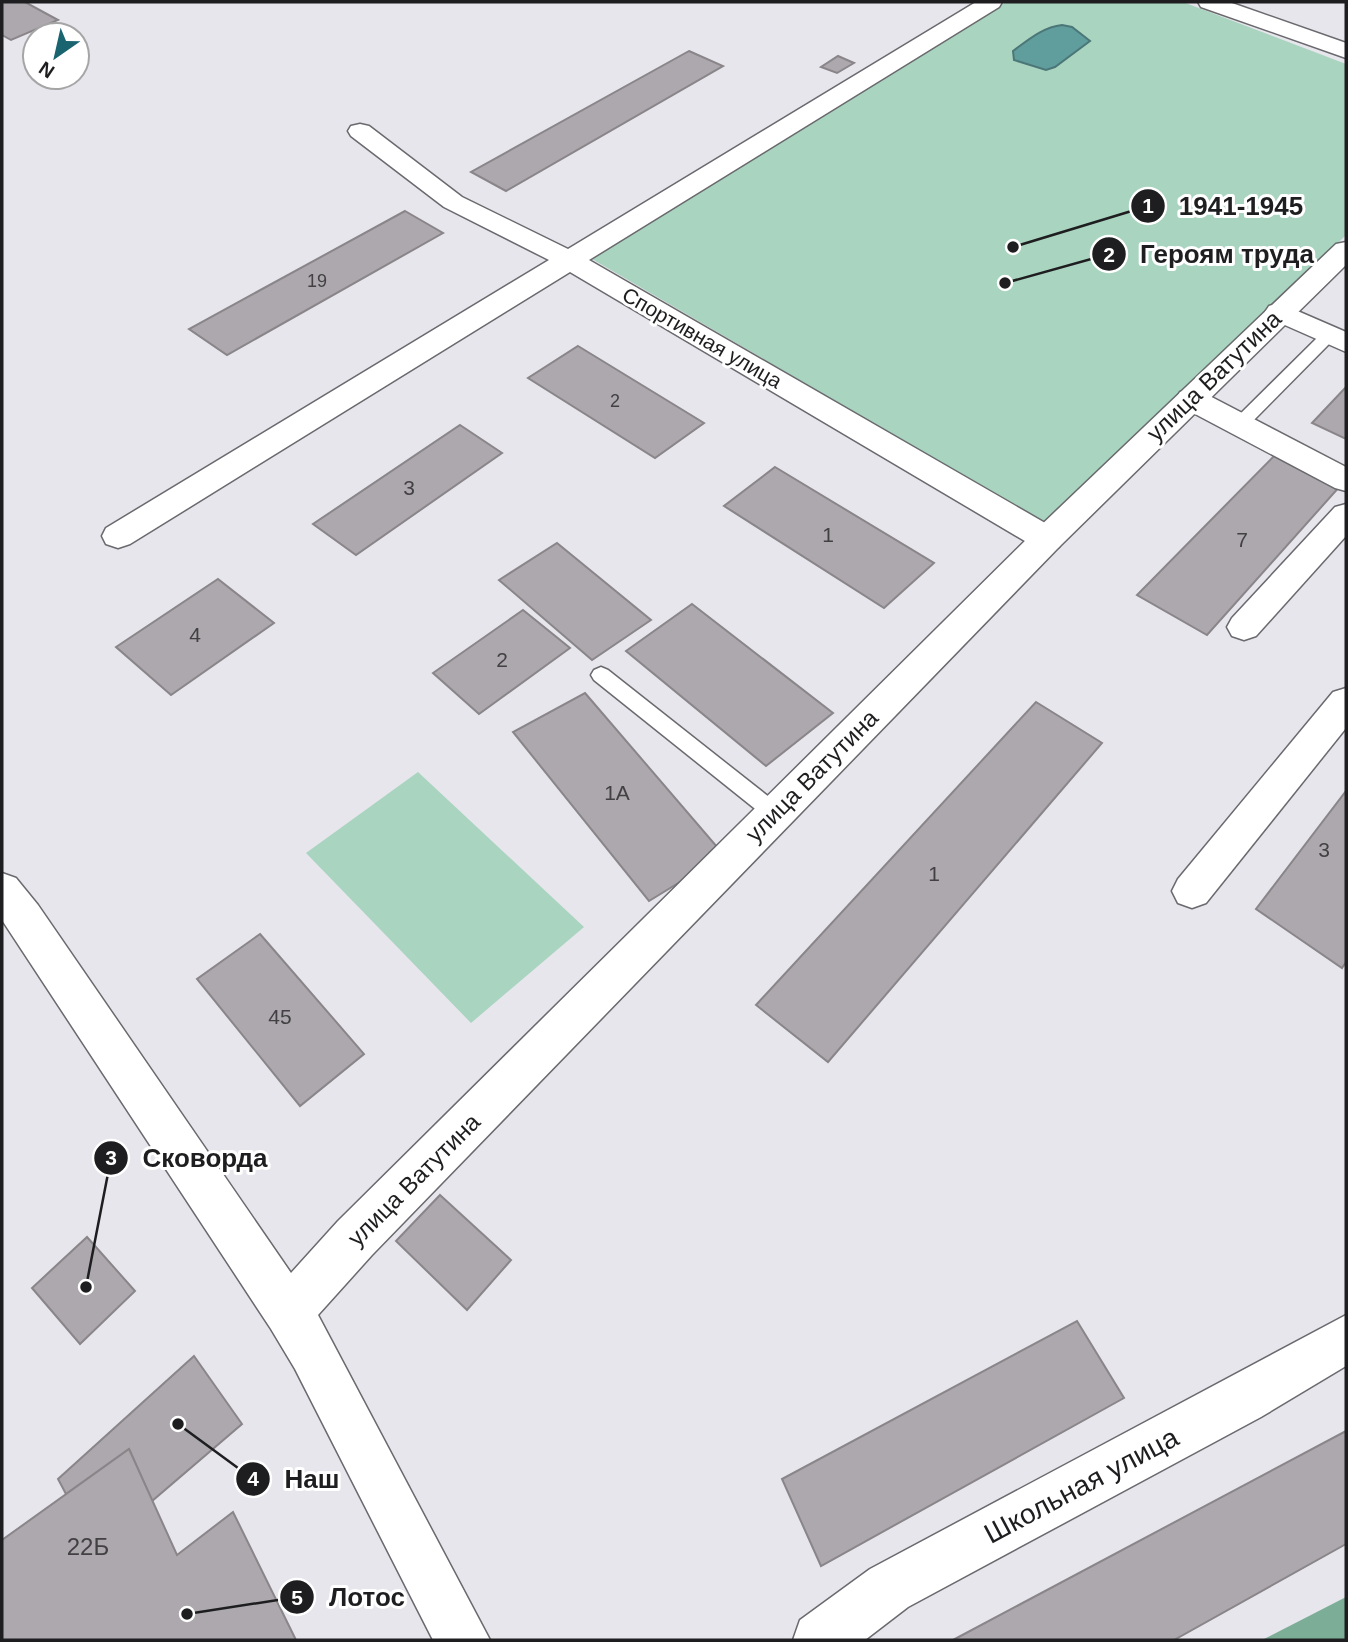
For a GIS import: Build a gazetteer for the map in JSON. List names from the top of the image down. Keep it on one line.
{"streets":{"street":["Спортивная улица","улица Ватутина","Школьная улица"]},"crossings":[["Спортивная улица","улица Ватутина"]],"places":["1941-1945","Героям труда","Сковорда","Наш","Лотос"],"house_numbers":["19","2","3","1","7","4","2","1А","3","1","45","22Б"],"north":"bottom left"}
